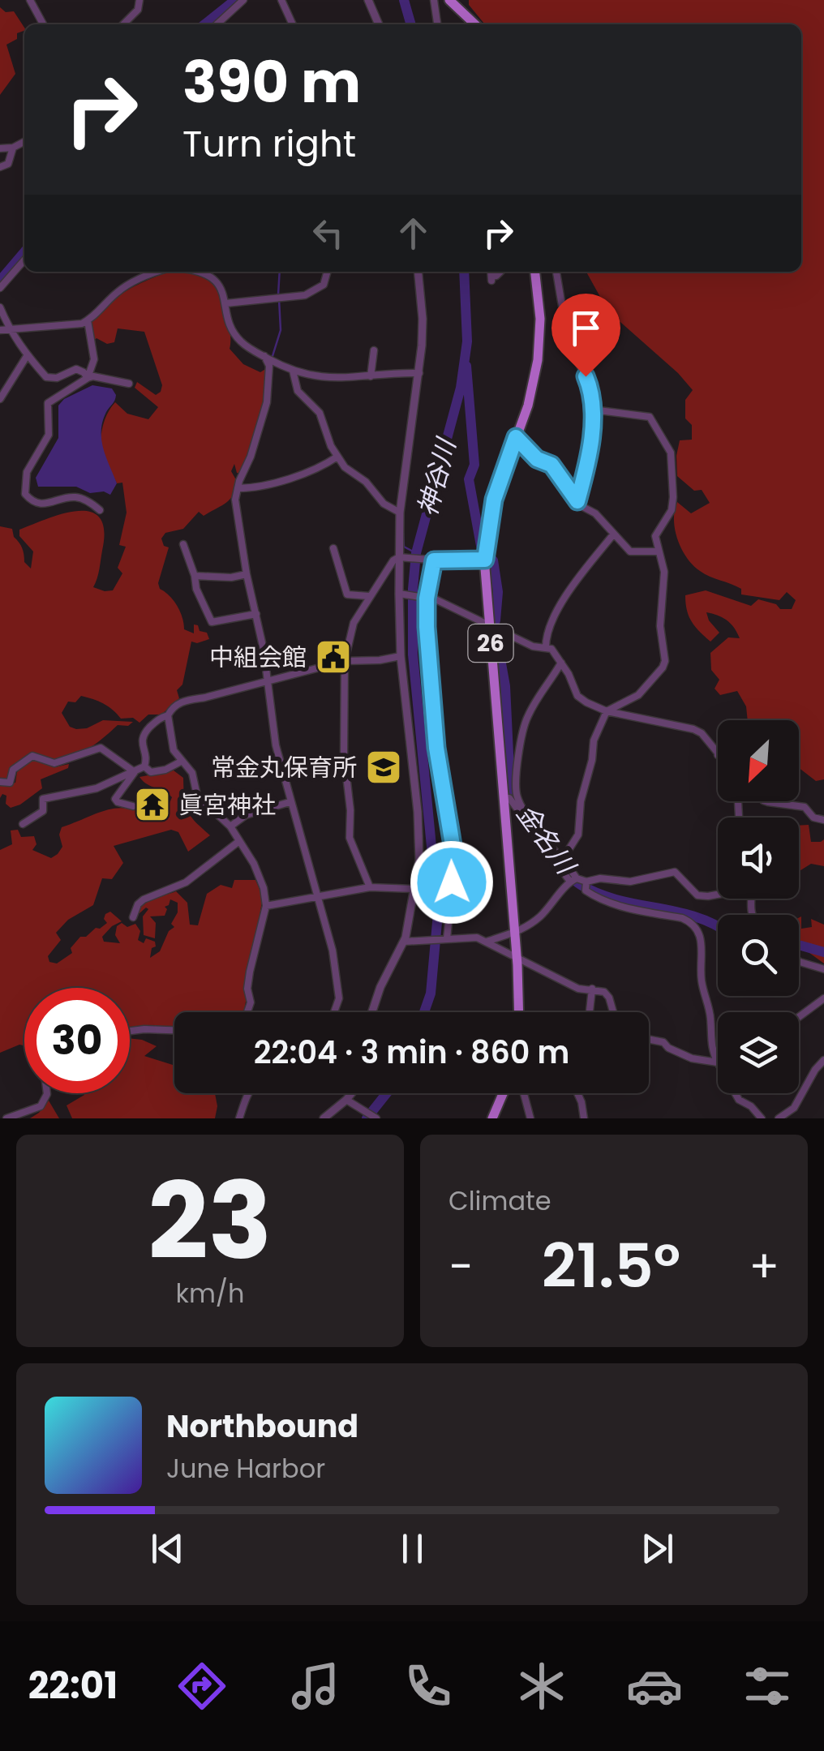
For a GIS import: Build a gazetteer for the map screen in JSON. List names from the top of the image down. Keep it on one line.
{"streets":{"main road":["26"]},"water":["神谷川","金名川"],"places":{"public building":["中組会館"],"school or university":["常金丸保育所"],"temple":["眞宮神社"]},"north":"bottom left","page":{"turn":["390 m","Turn right"],"limit":"30","trip":"22:04 · 3 min · 860 m","tile":[["23","km/h"],"Climate"],"heat":["−","21.5°","+"],"song":["Northbound","June Harbor"],"tabs":"22:01"}}
